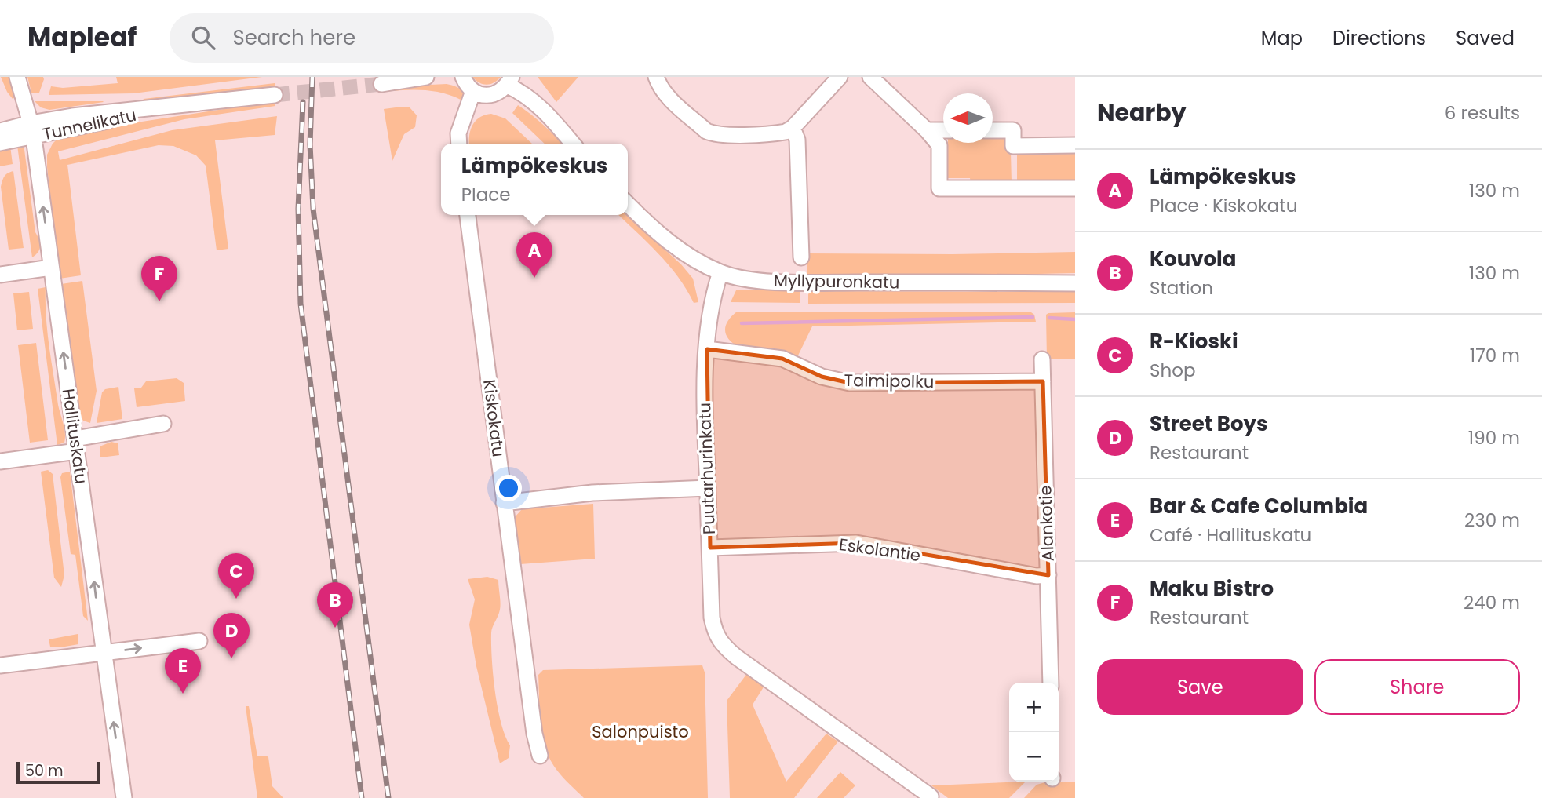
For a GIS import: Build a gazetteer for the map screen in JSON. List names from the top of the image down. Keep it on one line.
{"streets":{"street":["Tunnelikatu","Myllypuronkatu","Taimipolku","Kiskokatu","Hallituskatu","Puutarhurinkatu","Alankotie","Eskolantie"]},"crossings":[["Tunnelikatu","Hallituskatu"],["Myllypuronkatu","Puutarhurinkatu"],["Taimipolku","Puutarhurinkatu"],["Taimipolku","Alankotie"],["Puutarhurinkatu","Eskolantie"],["Alankotie","Eskolantie"]],"one_way":["Hallituskatu"],"parks":["Salonpuisto"],"scale_bar":"50 m","north":"left","page":{"header":"Mapleaf","search":"Search here","nav":["Map","Directions","Saved"],"heading":["Nearby","6 results"],"popup":["Lämpökeskus","Place"],"list":[{"mark":"A","name":"Lämpökeskus","note":"Place · Kiskokatu","value":"130 m"},{"mark":"B","name":"Kouvola","note":"Station","value":"130 m"},{"mark":"C","name":"R-Kioski","note":"Shop","value":"170 m"},{"mark":"D","name":"Street Boys","note":"Restaurant","value":"190 m"},{"mark":"E","name":"Bar & Cafe Columbia","note":"Café · Hallituskatu","value":"230 m"},{"mark":"F","name":"Maku Bistro","note":"Restaurant","value":"240 m"}],"pins":["A","F","C","B","D","E"],"buttons":["Save","Share"],"map_buttons":["+","−"],"scale":"50 m"}}
